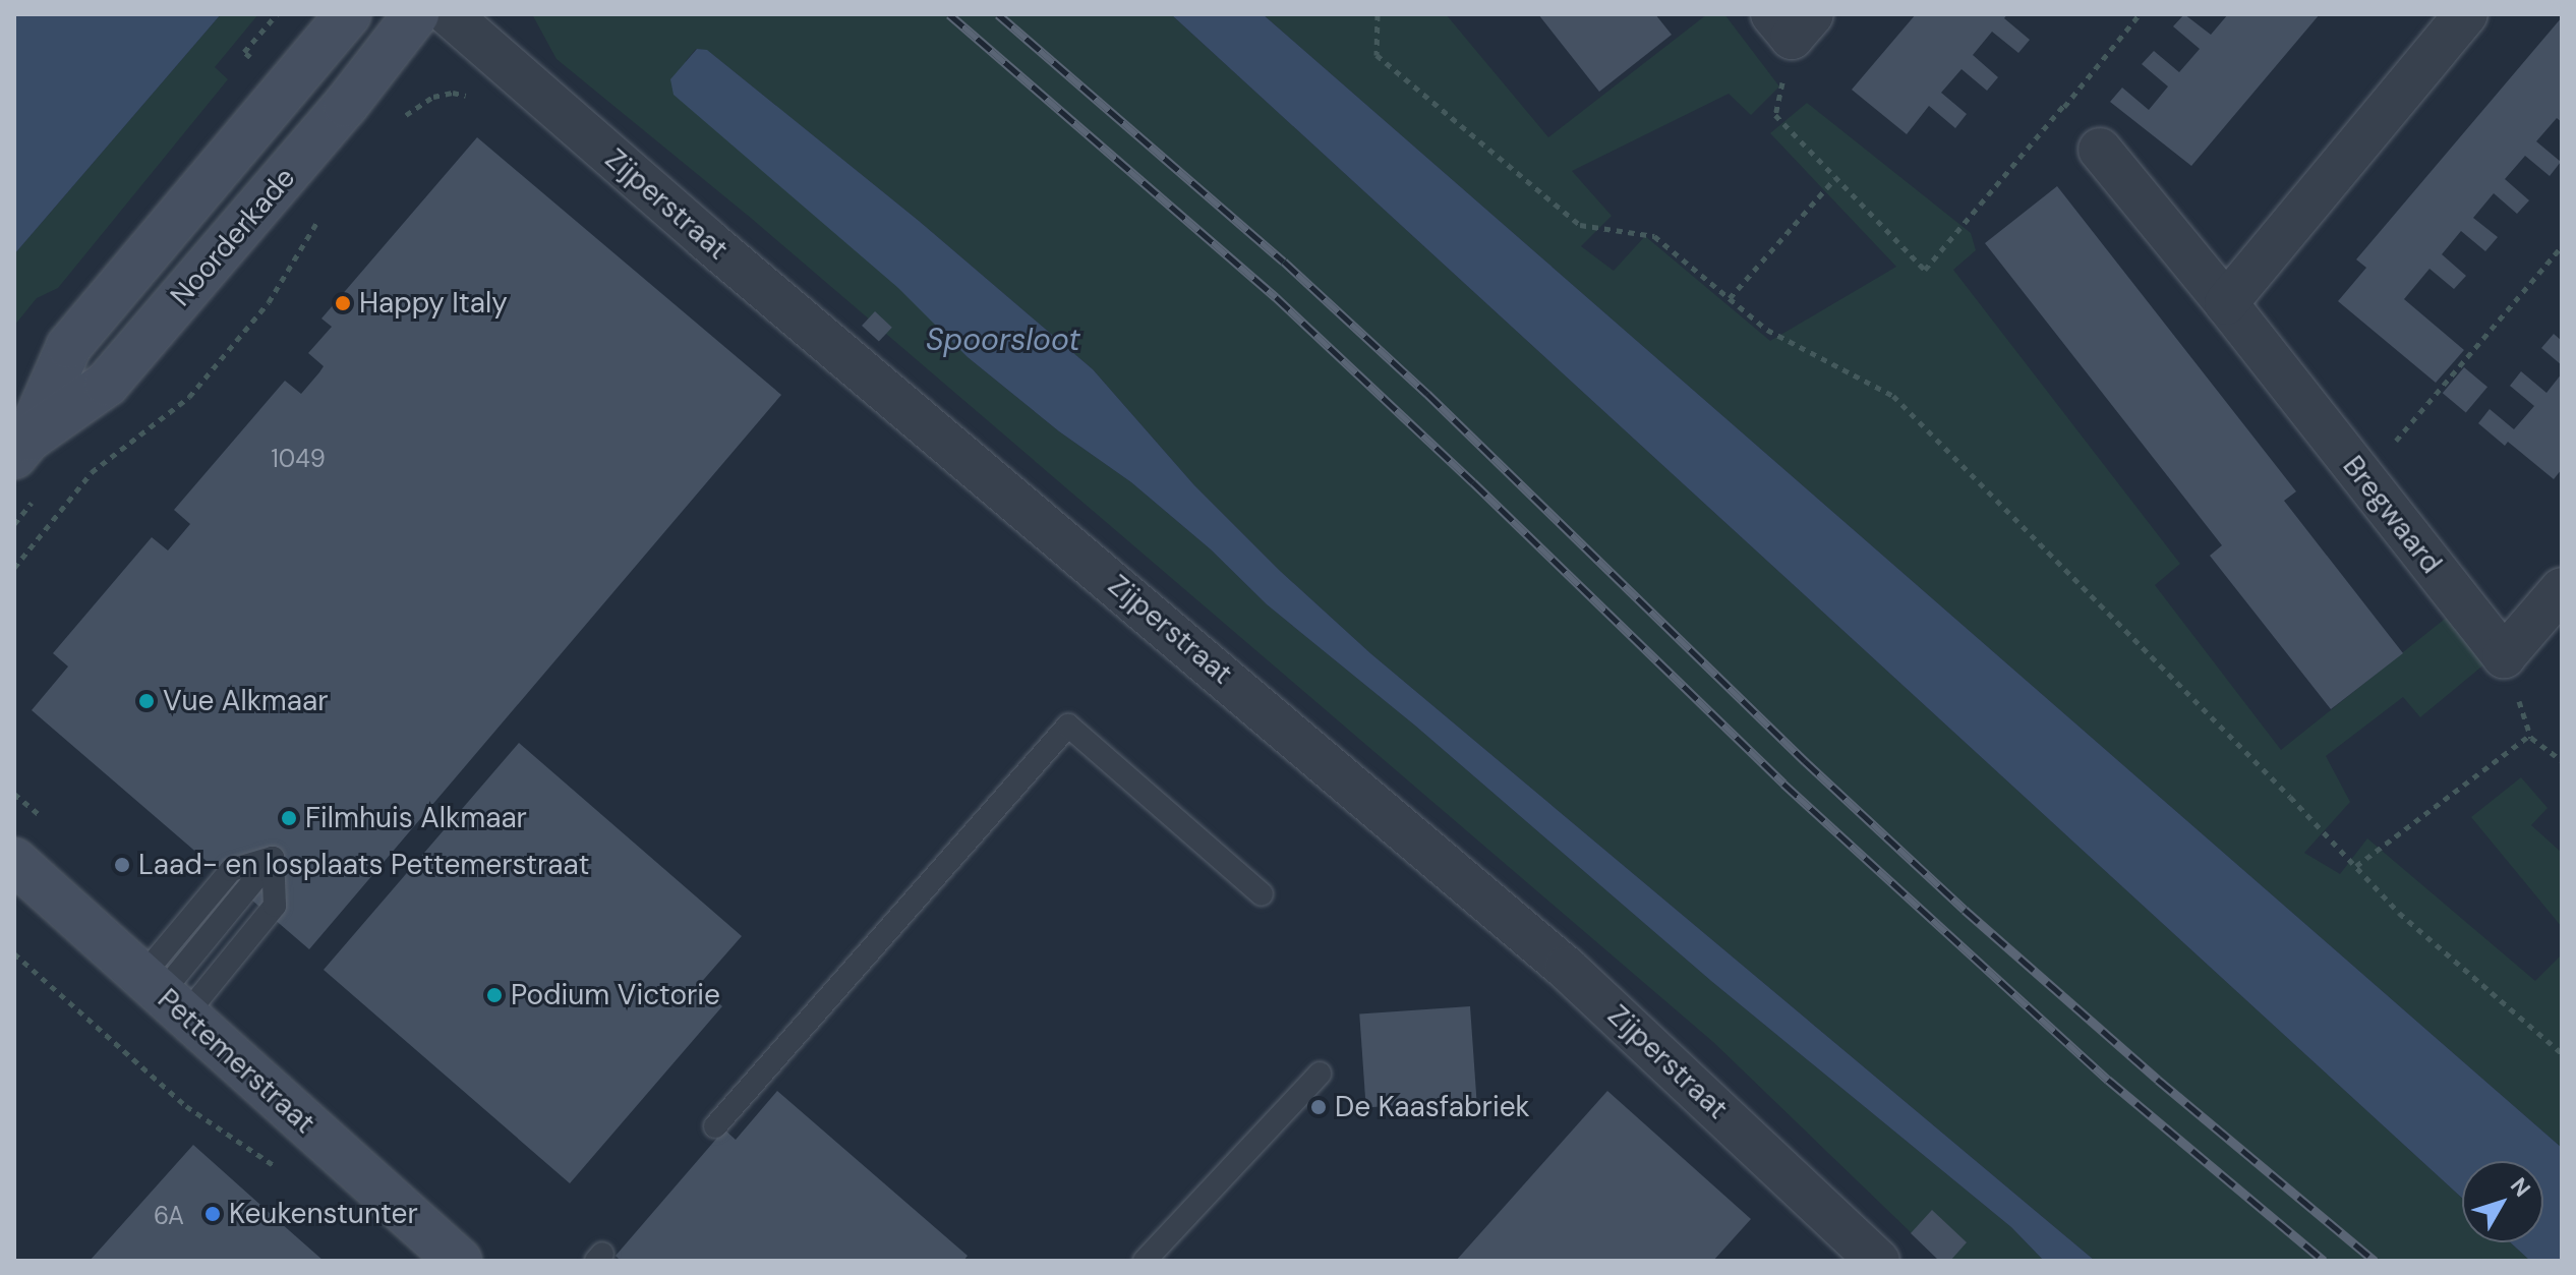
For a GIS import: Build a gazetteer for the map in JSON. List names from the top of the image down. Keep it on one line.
{"streets":{"main road":["Noorderkade","Pettemerstraat"],"street":["Zijperstraat","Bregwaard"]},"water":["Spoorsloot"],"places":["Happy Italy","Vue Alkmaar","Filmhuis Alkmaar","Laad- en losplaats Pettemerstraat","Podium Victorie","De Kaasfabriek","Keukenstunter"],"house_numbers":["1049","6A"],"north":"top right"}
